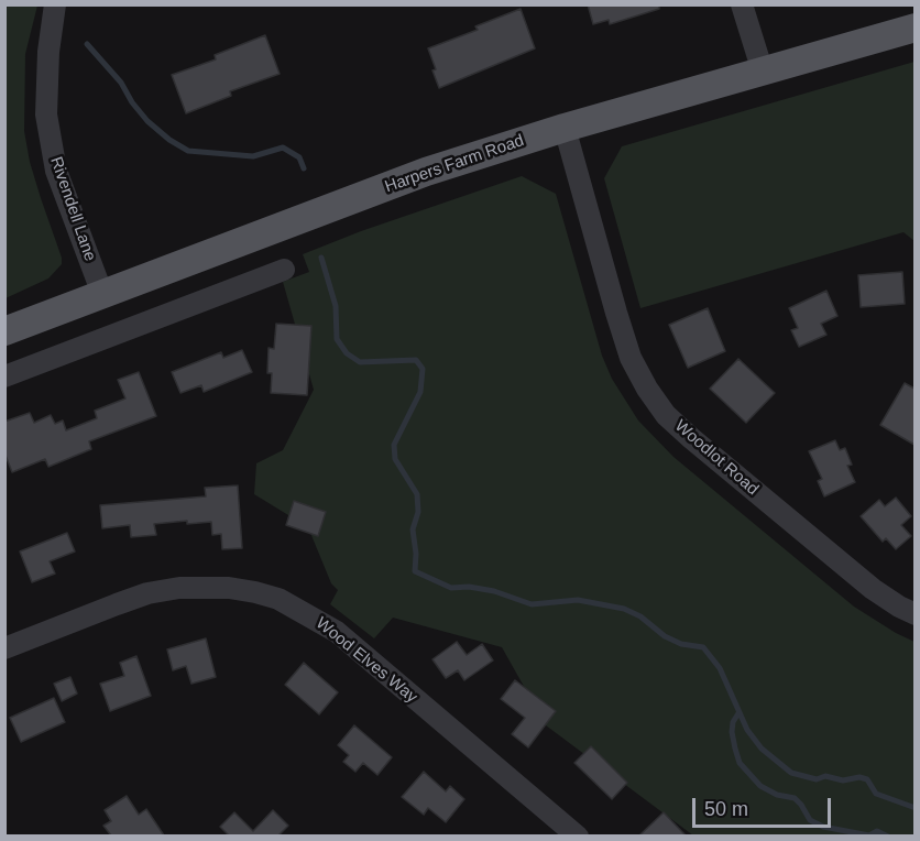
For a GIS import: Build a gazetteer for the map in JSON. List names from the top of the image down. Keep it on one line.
{"streets":{"main road":["Harpers Farm Road"],"street":["Rivendell Lane","Woodlot Road","Wood Elves Way"]},"crossings":[["Harpers Farm Road","Rivendell Lane"],["Harpers Farm Road","Woodlot Road"]],"scale_bar":"50 m"}
